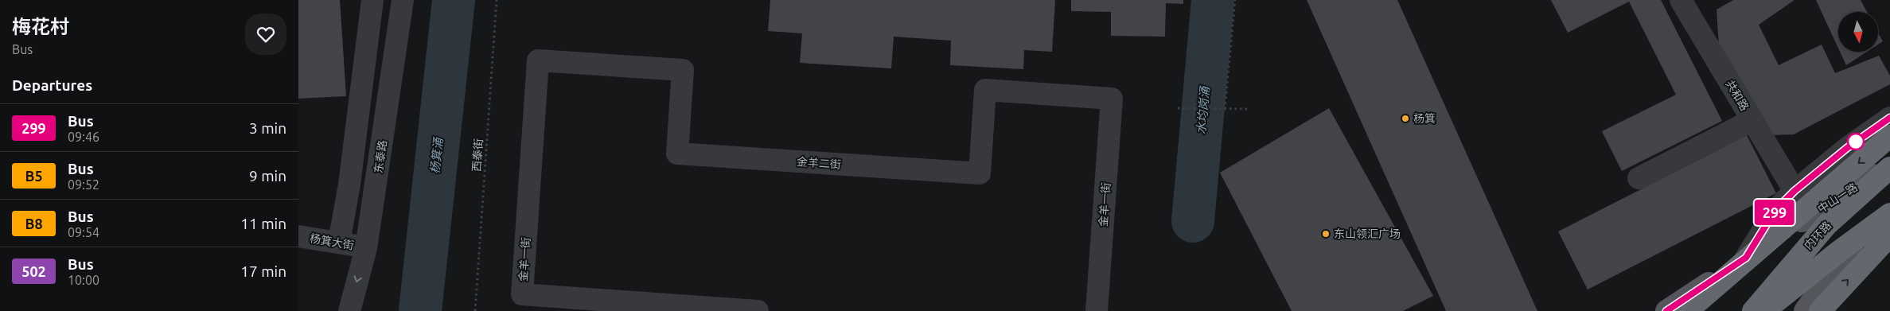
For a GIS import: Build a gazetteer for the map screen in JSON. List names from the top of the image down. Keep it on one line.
{"streets":{"highway":["内环路"],"main road":["中山一路"],"street":["共和路","东泰路","金羊二街","金羊一街","杨箕大街"],"path":["西泰街"]},"crossings":[["东泰路","杨箕大街"],["金羊二街","金羊一街"],["中山一路","内环路"]],"water":["水均岗涌","杨箕涌"],"places":["杨箕","东山领汇广场"],"lines":["bus line 299"],"north":"bottom","page":{"heading":[["梅花村","Bus"],"Departures"],"on_map":"299","list":[{"mark":"299","name":"Bus","note":"09:46","value":"3 min"},{"mark":"B5","name":"Bus","note":"09:52","value":"9 min"},{"mark":"B8","name":"Bus","note":"09:54","value":"11 min"},{"mark":"502","name":"Bus","note":"10:00","value":"17 min"}]}}
